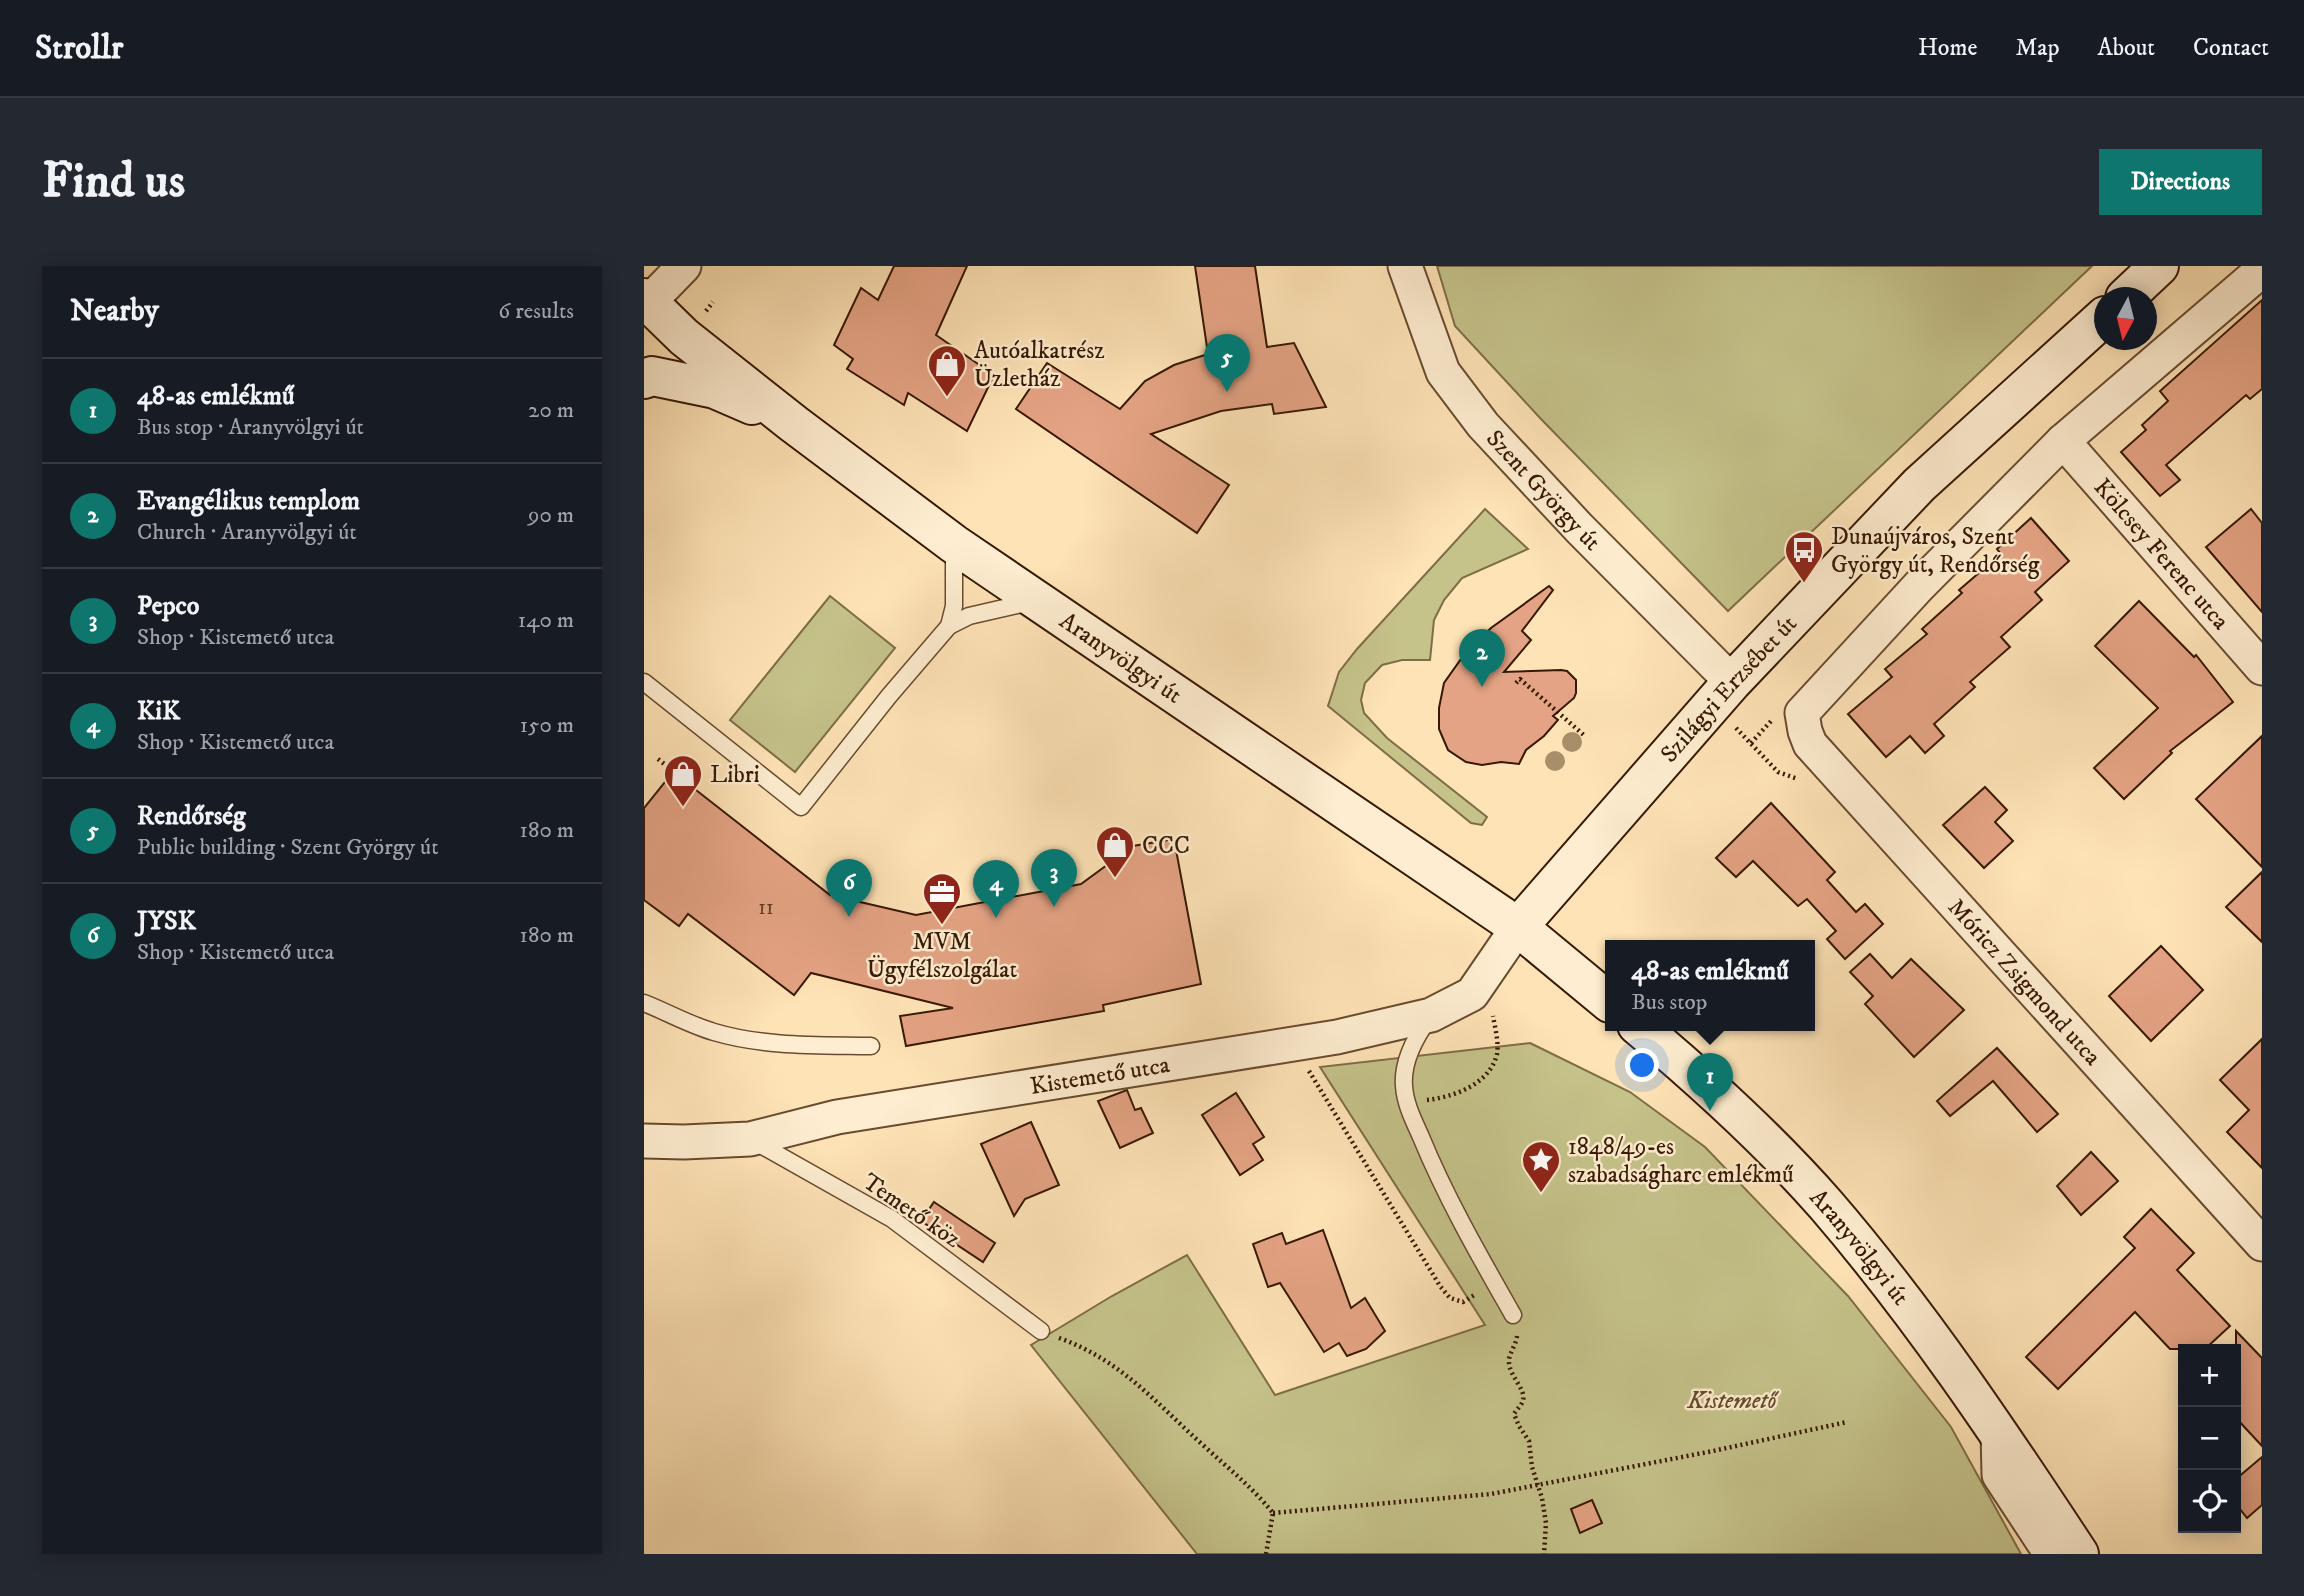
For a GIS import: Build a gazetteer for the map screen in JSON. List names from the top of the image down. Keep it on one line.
{"streets":{"street":["Szent György út","Kölcsey Ferenc utca","Aranyvölgyi út","Szilágyi Erzsébet út","Móricz Zsigmond utca","Kistemető utca"],"lane":["Temető köz"]},"crossings":[["Szent György út","Szilágyi Erzsébet út"],["Kölcsey Ferenc utca","Móricz Zsigmond utca"],["Aranyvölgyi út","Szilágyi Erzsébet út"],["Aranyvölgyi út","Kistemető utca"],["Szilágyi Erzsébet út","Kistemető utca"],["Kistemető utca","Temető köz"]],"parks":["Kistemető"],"places":{"shop":["Autóalkatrész Üzletház","Libri","CCC"],"bus stop":["Dunaújváros, Szent György út, Rendőrség"],"office":["MVM Ügyfélszolgálat"],"place":["1848/49-es szabadságharc emlékmű"]},"house_numbers":["11"],"north":"bottom","page":{"header":"Strollr","nav":["Home","Map","About","Contact"],"buttons":"Directions","title":"Find us","heading":["Nearby","6 results"],"pins":["5","2","3","6","4","1"],"list":[{"mark":"1","name":"48-as emlékmű","note":"Bus stop · Aranyvölgyi út","value":"20 m"},{"mark":"2","name":"Evangélikus templom","note":"Church · Aranyvölgyi út","value":"90 m"},{"mark":"3","name":"Pepco","note":"Shop · Kistemető utca","value":"140 m"},{"mark":"4","name":"KiK","note":"Shop · Kistemető utca","value":"150 m"},{"mark":"5","name":"Rendőrség","note":"Public building · Szent György út","value":"180 m"},{"mark":"6","name":"JYSK","note":"Shop · Kistemető utca","value":"180 m"}],"popup":["48-as emlékmű","Bus stop"],"map_buttons":["+","−"]}}
